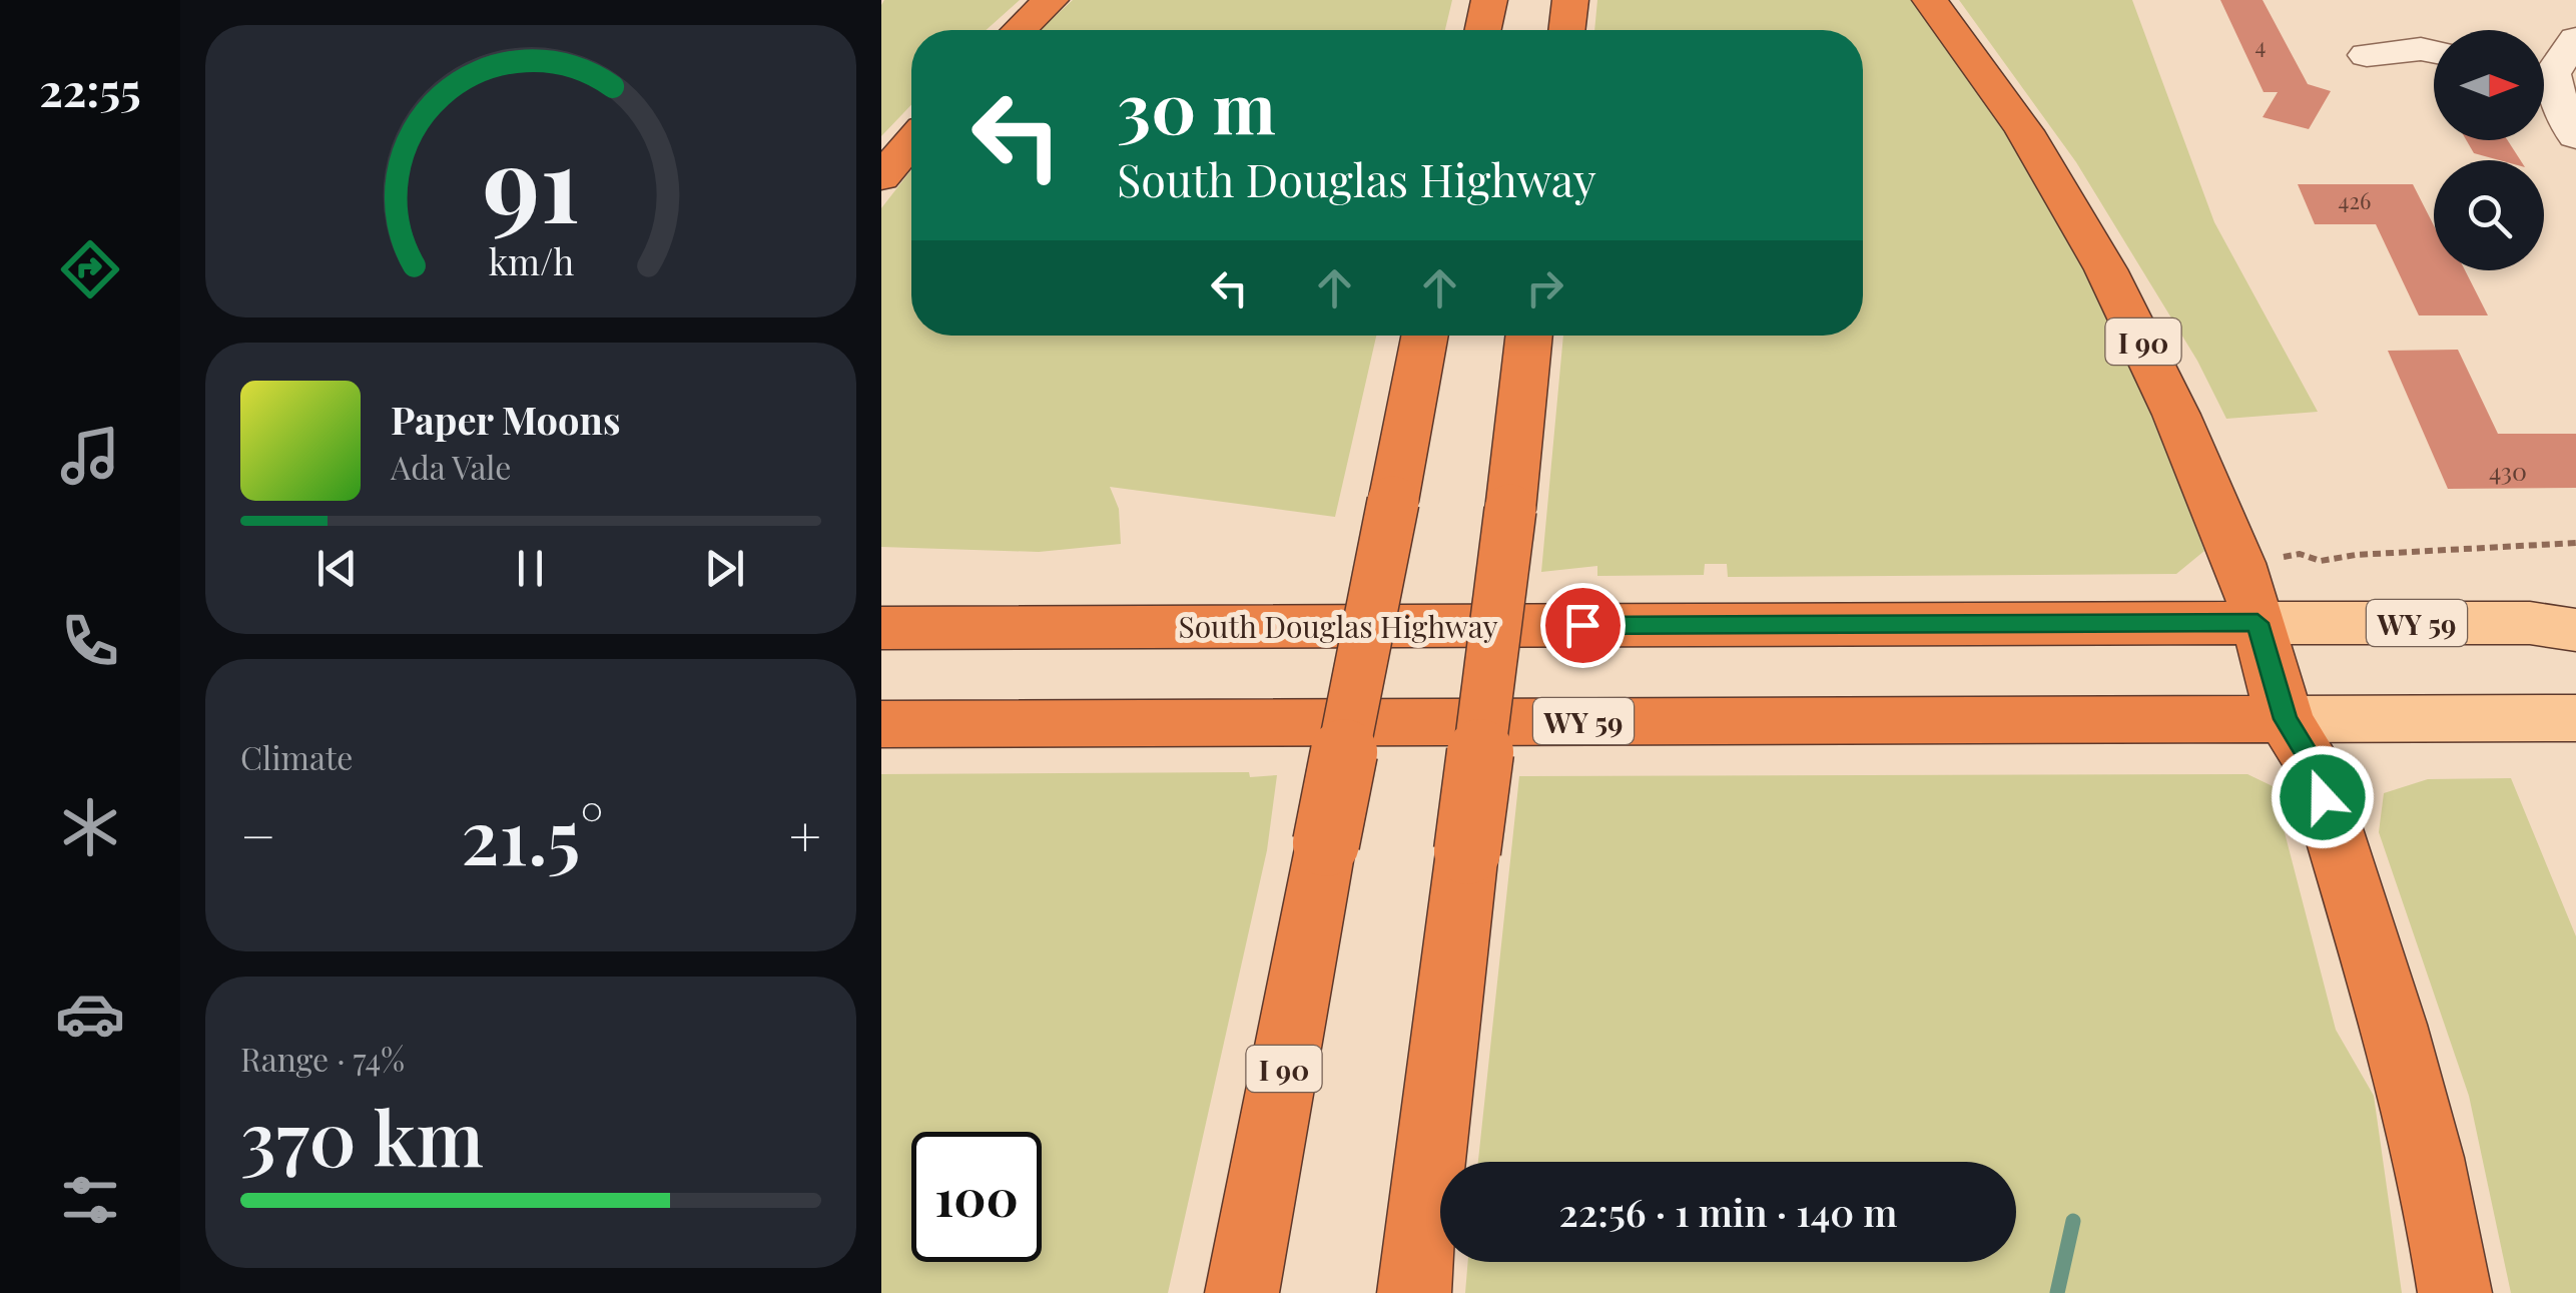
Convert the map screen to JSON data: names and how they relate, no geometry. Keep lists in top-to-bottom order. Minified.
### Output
{"streets":{"highway":["I 90","WY 59","South Douglas Highway"]},"crossings":[["I 90","WY 59"],["I 90","South Douglas Highway"]],"house_numbers":["4","426","430"],"north":"right","page":{"tabs":"22:55","turn":["30 m","South Douglas Highway"],"song":["Paper Moons","Ada Vale"],"tile":["Climate",["Range · 74%","370 km"]],"heat":["−","21.5°","+"],"limit":"100","trip":"22:56 · 1 min · 140 m","gauge":["91","km/h"]}}
